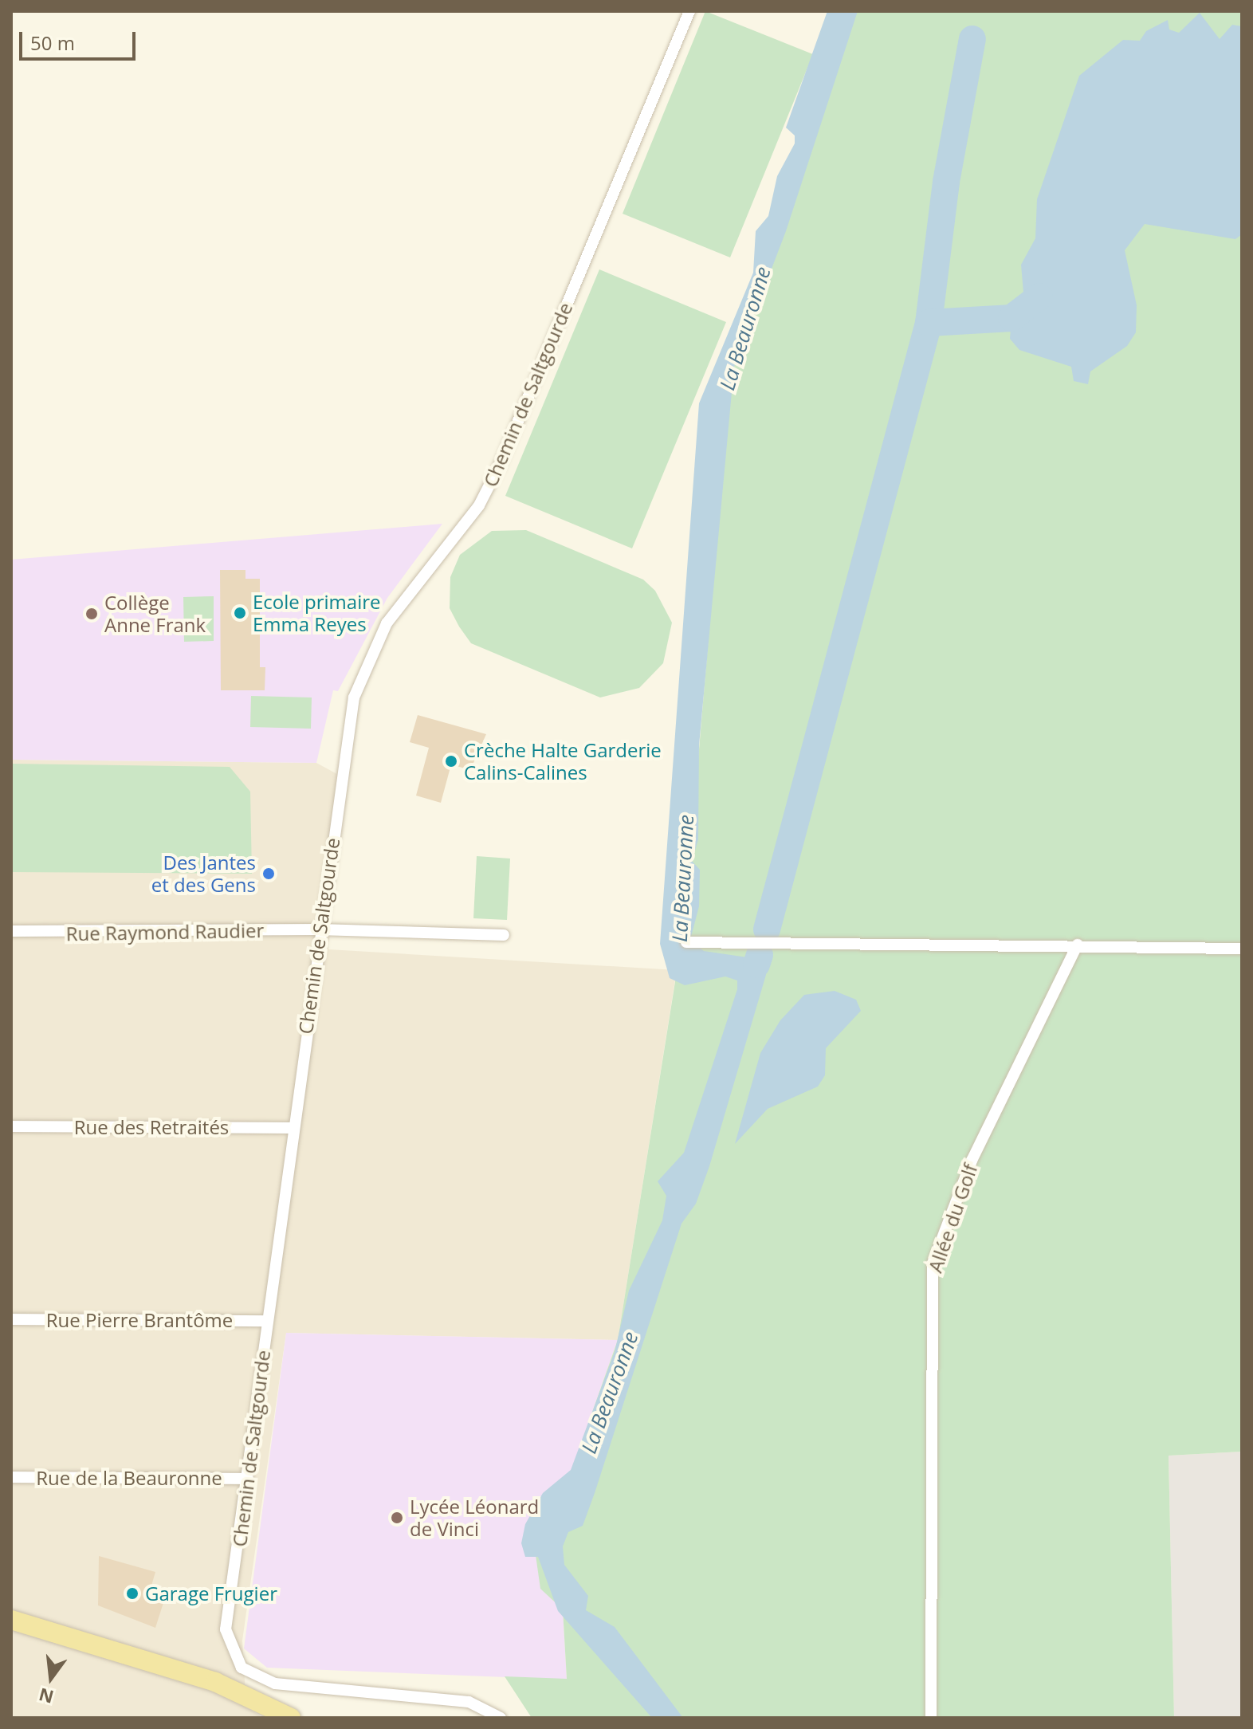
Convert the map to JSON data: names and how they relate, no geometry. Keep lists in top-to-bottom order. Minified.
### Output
{"streets":{"street":["Chemin de Saltgourde","Rue Raymond Raudier","Rue des Retraités","Allée du Golf","Rue Pierre Brantôme","Rue de la Beauronne"]},"crossings":[["Chemin de Saltgourde","Rue Raymond Raudier"],["Chemin de Saltgourde","Rue des Retraités"],["Chemin de Saltgourde","Rue Pierre Brantôme"],["Chemin de Saltgourde","Rue de la Beauronne"]],"water":["La Beauronne"],"places":["Ecole primaire Emma Reyes","Collège Anne Frank","Crèche Halte Garderie Calins-Calines","Des Jantes et des Gens","Lycée Léonard de Vinci","Garage Frugier"],"scale_bar":"50 m","north":"bottom"}
